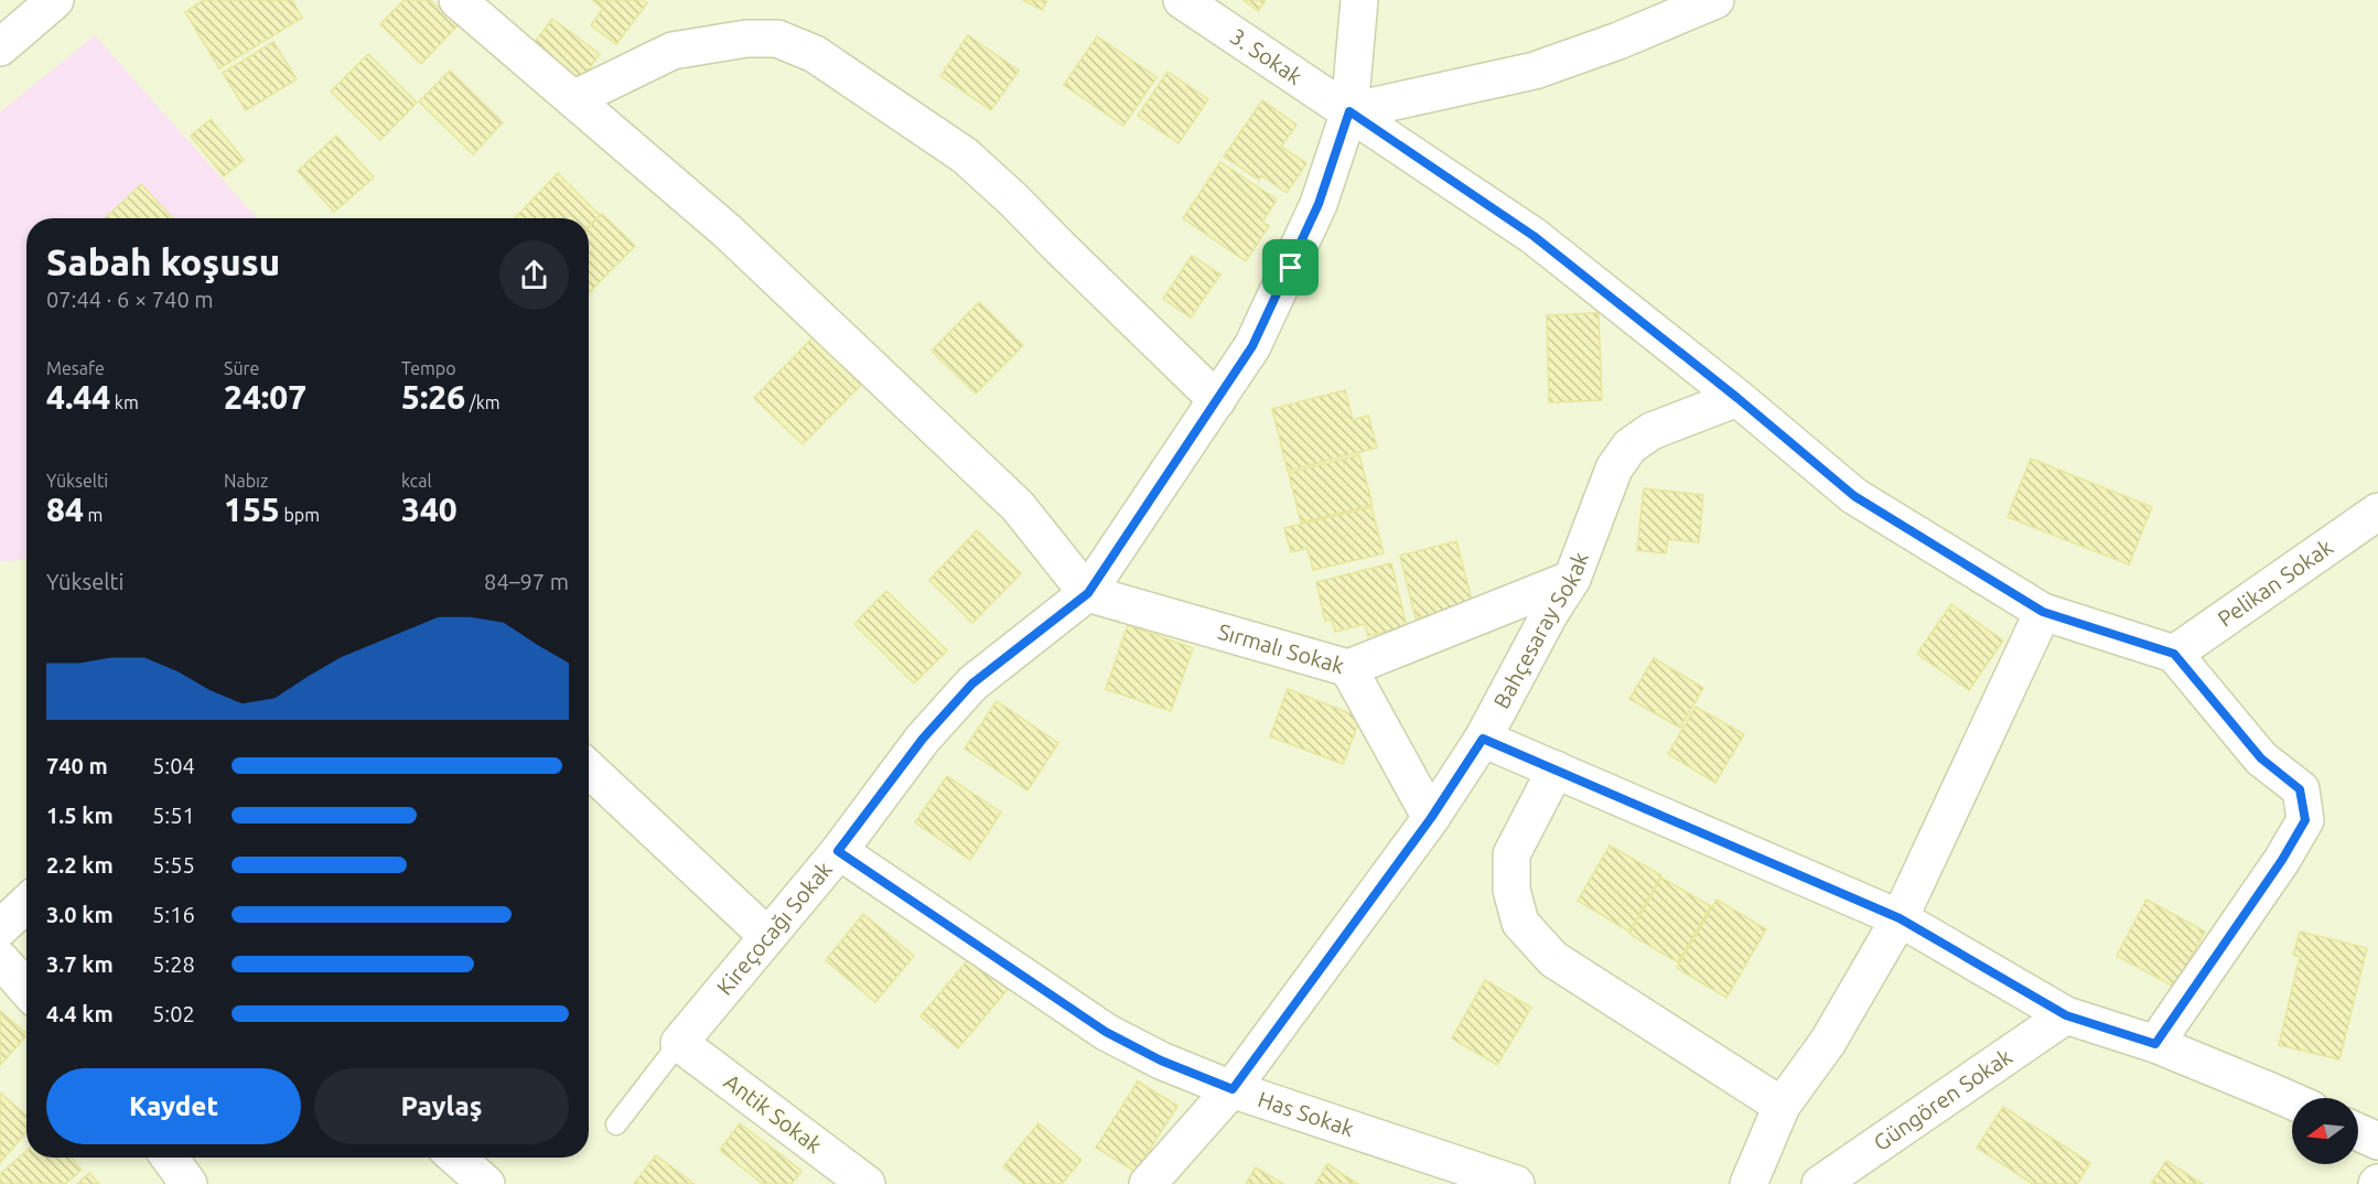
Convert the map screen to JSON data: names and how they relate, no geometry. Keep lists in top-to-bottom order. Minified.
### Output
{"streets":{"street":["3. Sokak","Pelikan Sokak","Bahçesaray Sokak","Sırmalı Sokak","Kireçocağı Sokak","Güngören Sokak","Antik Sokak","Has Sokak"]},"crossings":[["3. Sokak","Pelikan Sokak"],["3. Sokak","Bahçesaray Sokak"],["3. Sokak","Kireçocağı Sokak"],["Bahçesaray Sokak","Sırmalı Sokak"],["Bahçesaray Sokak","Has Sokak"],["Sırmalı Sokak","Kireçocağı Sokak"],["Kireçocağı Sokak","Antik Sokak"],["Kireçocağı Sokak","Has Sokak"]],"north":"left","page":{"heading":["Sabah koşusu","07:44 · 6 × 740 m"],"stats":[["Mesafe","4.44 km"],["Süre","24:07"],["Tempo","5:26 /km"],["Yükselti","84 m"],["Nabız","155 bpm"],["kcal","340"]],"chart":["Yükselti","84–97 m"],"list":[{"name":"740 m","note":"5:04"},{"name":"1.5 km","note":"5:51"},{"name":"2.2 km","note":"5:55"},{"name":"3.0 km","note":"5:16"},{"name":"3.7 km","note":"5:28"},{"name":"4.4 km","note":"5:02"}],"buttons":["Kaydet","Paylaş"]}}
